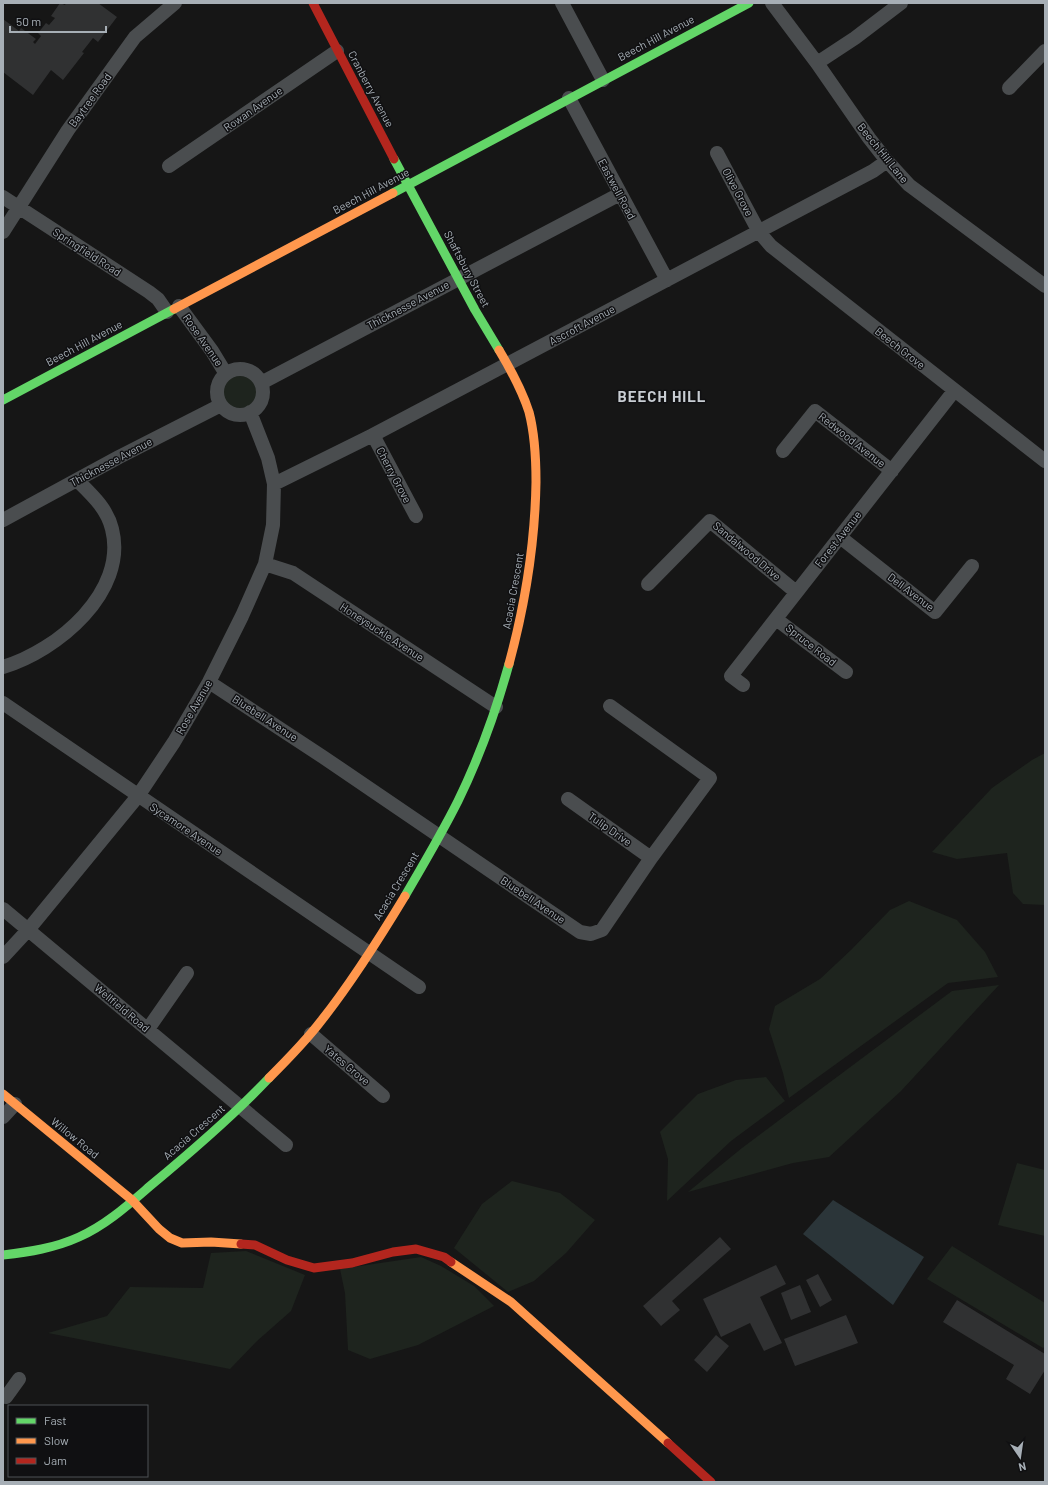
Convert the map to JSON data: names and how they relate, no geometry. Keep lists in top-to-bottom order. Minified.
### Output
{"streets":{"street":["Beech Hill Avenue","Cranberry Avenue","Baytree Road","Rowan Avenue","Beech Hill Lane","Eastwell Road","Olive Grove","Springfield Road","Shaftsbury Street","Thicknesse Avenue","Ascroft Avenue","Rose Avenue","Beech Grove","Redwood Avenue","Cherry Grove","Forest Avenue","Sandalwood Drive","Acacia Crescent","Dell Avenue","Honeysuckle Avenue","Spruce Road","Bluebell Avenue","Sycamore Avenue","Tulip Drive","Wellfield Road","Yates Grove","Willow Road"]},"crossings":[["Beech Hill Avenue","Cranberry Avenue"],["Beech Hill Avenue","Eastwell Road"],["Beech Hill Avenue","Springfield Road"],["Beech Hill Avenue","Shaftsbury Street"],["Beech Hill Avenue","Rose Avenue"],["Cranberry Avenue","Rowan Avenue"],["Cranberry Avenue","Shaftsbury Street"],["Baytree Road","Springfield Road"],["Beech Hill Lane","Ascroft Avenue"],["Eastwell Road","Thicknesse Avenue"],["Eastwell Road","Ascroft Avenue"],["Olive Grove","Ascroft Avenue"],["Olive Grove","Beech Grove"],["Springfield Road","Rose Avenue"],["Shaftsbury Street","Thicknesse Avenue"],["Shaftsbury Street","Ascroft Avenue"],["Shaftsbury Street","Acacia Crescent"],["Thicknesse Avenue","Rose Avenue"],["Ascroft Avenue","Rose Avenue"],["Ascroft Avenue","Beech Grove"],["Ascroft Avenue","Cherry Grove"],["Ascroft Avenue","Acacia Crescent"],["Rose Avenue","Honeysuckle Avenue"],["Rose Avenue","Bluebell Avenue"],["Rose Avenue","Sycamore Avenue"],["Rose Avenue","Wellfield Road"],["Beech Grove","Forest Avenue"],["Redwood Avenue","Forest Avenue"],["Forest Avenue","Sandalwood Drive"],["Forest Avenue","Dell Avenue"],["Forest Avenue","Spruce Road"],["Acacia Crescent","Honeysuckle Avenue"],["Acacia Crescent","Bluebell Avenue"],["Acacia Crescent","Sycamore Avenue"],["Acacia Crescent","Wellfield Road"],["Acacia Crescent","Yates Grove"],["Acacia Crescent","Willow Road"],["Bluebell Avenue","Tulip Drive"]],"districts":["BEECH HILL"],"legend":["Fast","Slow","Jam"],"scale_bar":"50 m","north":"bottom"}
